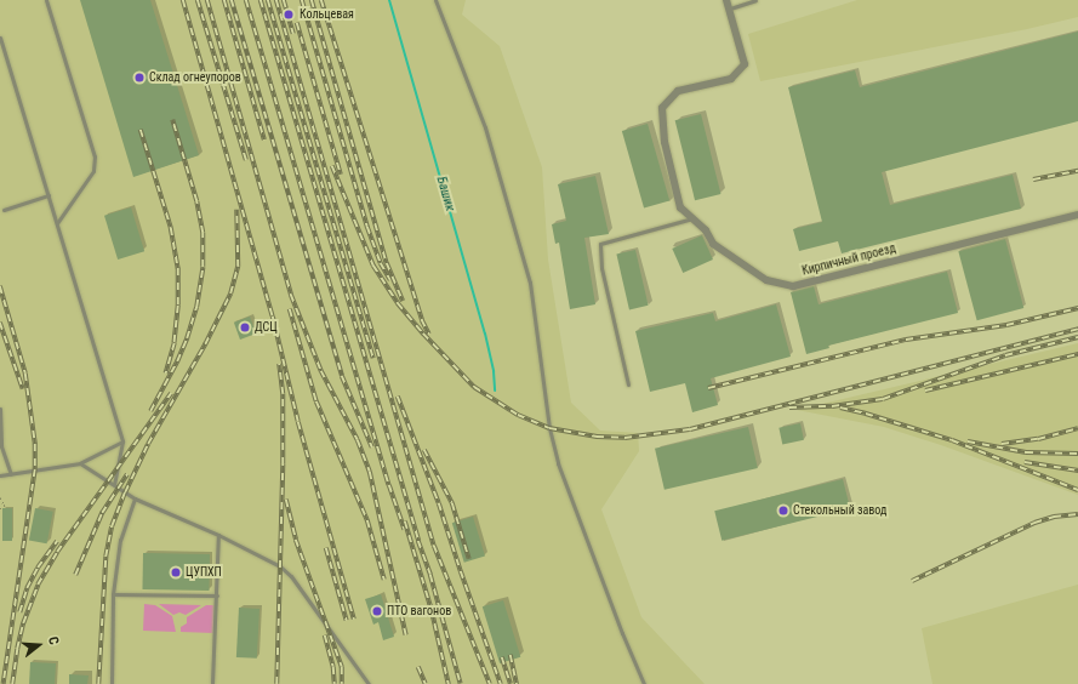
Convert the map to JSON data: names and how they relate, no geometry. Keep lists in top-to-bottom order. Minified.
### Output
{"streets":{"street":["Кирпичный проезд"]},"water":["Башик"],"places":["Кольцевая","Склад огнеупоров","ДСЦ","Стекольный завод","ЦУПХП","ПТО вагонов"],"north":"right"}
